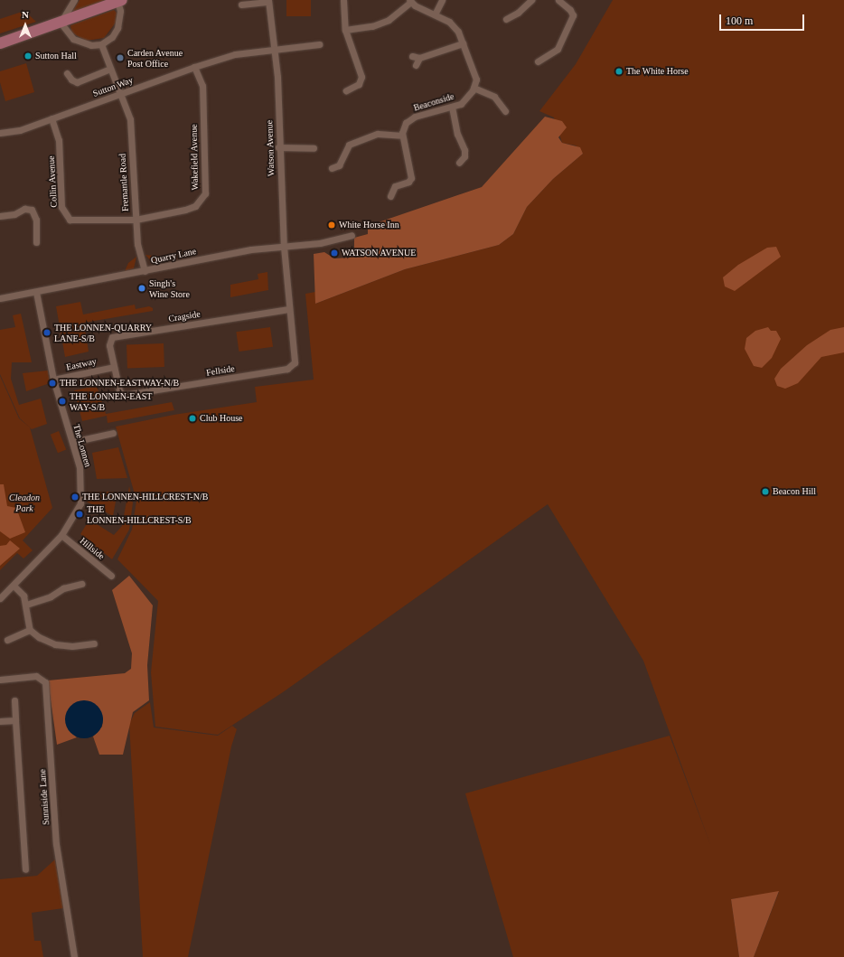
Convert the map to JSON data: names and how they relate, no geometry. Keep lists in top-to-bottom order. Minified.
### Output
{"streets":{"street":["Sutton Way","Beaconside","Watson Avenue","Wakefield Avenue","Collin Avenue","Fremantle Road","Quarry Lane","Cragside","Eastway","Fellside","The Lonnen","Hillside","Sunniside Lane"]},"crossings":[["Sutton Way","Watson Avenue"],["Sutton Way","Wakefield Avenue"],["Sutton Way","Collin Avenue"],["Sutton Way","Fremantle Road"],["Watson Avenue","Quarry Lane"],["Watson Avenue","Cragside"],["Watson Avenue","Fellside"],["Wakefield Avenue","Collin Avenue"],["Wakefield Avenue","Fremantle Road"],["Collin Avenue","Fremantle Road"],["Fremantle Road","Quarry Lane"],["Quarry Lane","The Lonnen"],["Cragside","Eastway"],["Cragside","Fellside"],["Eastway","Fellside"],["Eastway","The Lonnen"],["The Lonnen","Hillside"]],"parks":["Cleadon Park"],"places":["Sutton Hall","Carden Avenue Post Office","The White Horse","White Horse Inn","WATSON AVENUE","Singh's Wine Store","THE LONNEN-QUARRY LANE-S/B","THE LONNEN-EASTWAY-N/B","THE LONNEN-EAST WAY-S/B","Club House","Beacon Hill","THE LONNEN-HILLCREST-N/B","THE LONNEN-HILLCREST-S/B"],"scale_bar":"100 m","north":"top"}
